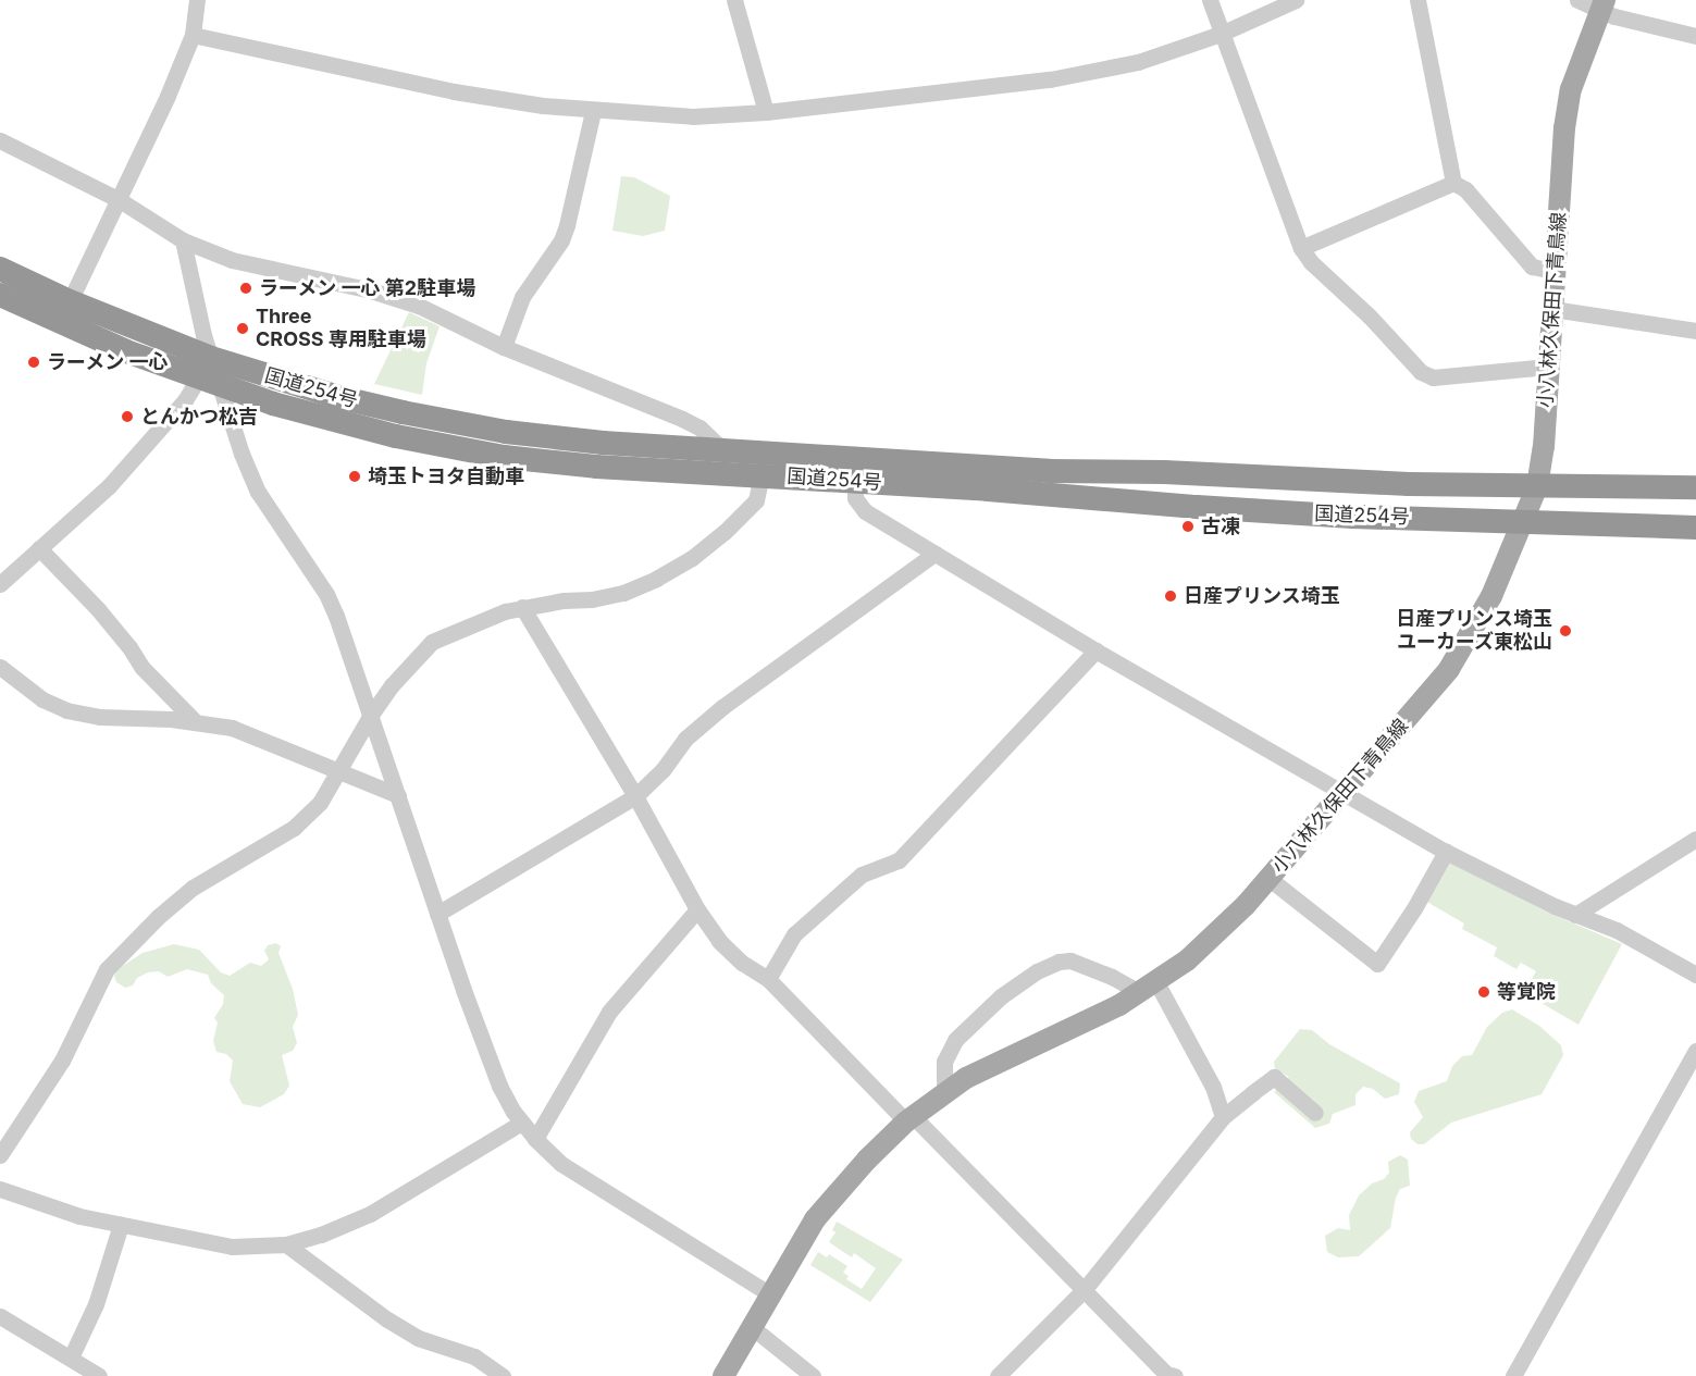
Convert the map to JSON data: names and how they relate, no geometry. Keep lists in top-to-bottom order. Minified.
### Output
{"streets":{"highway":["国道254号"],"main road":["小八林久保田下青鳥線"]},"crossings":[["小八林久保田下青鳥線","国道254号"]],"places":["ラーメン 一心 第2駐車場","Three CROSS 専用駐車場","ラーメン 一心","とんかつ松吉","埼玉トヨタ自動車","古凍","日産プリンス埼玉","日産プリンス埼玉 ユーカーズ東松山","等覚院"]}
